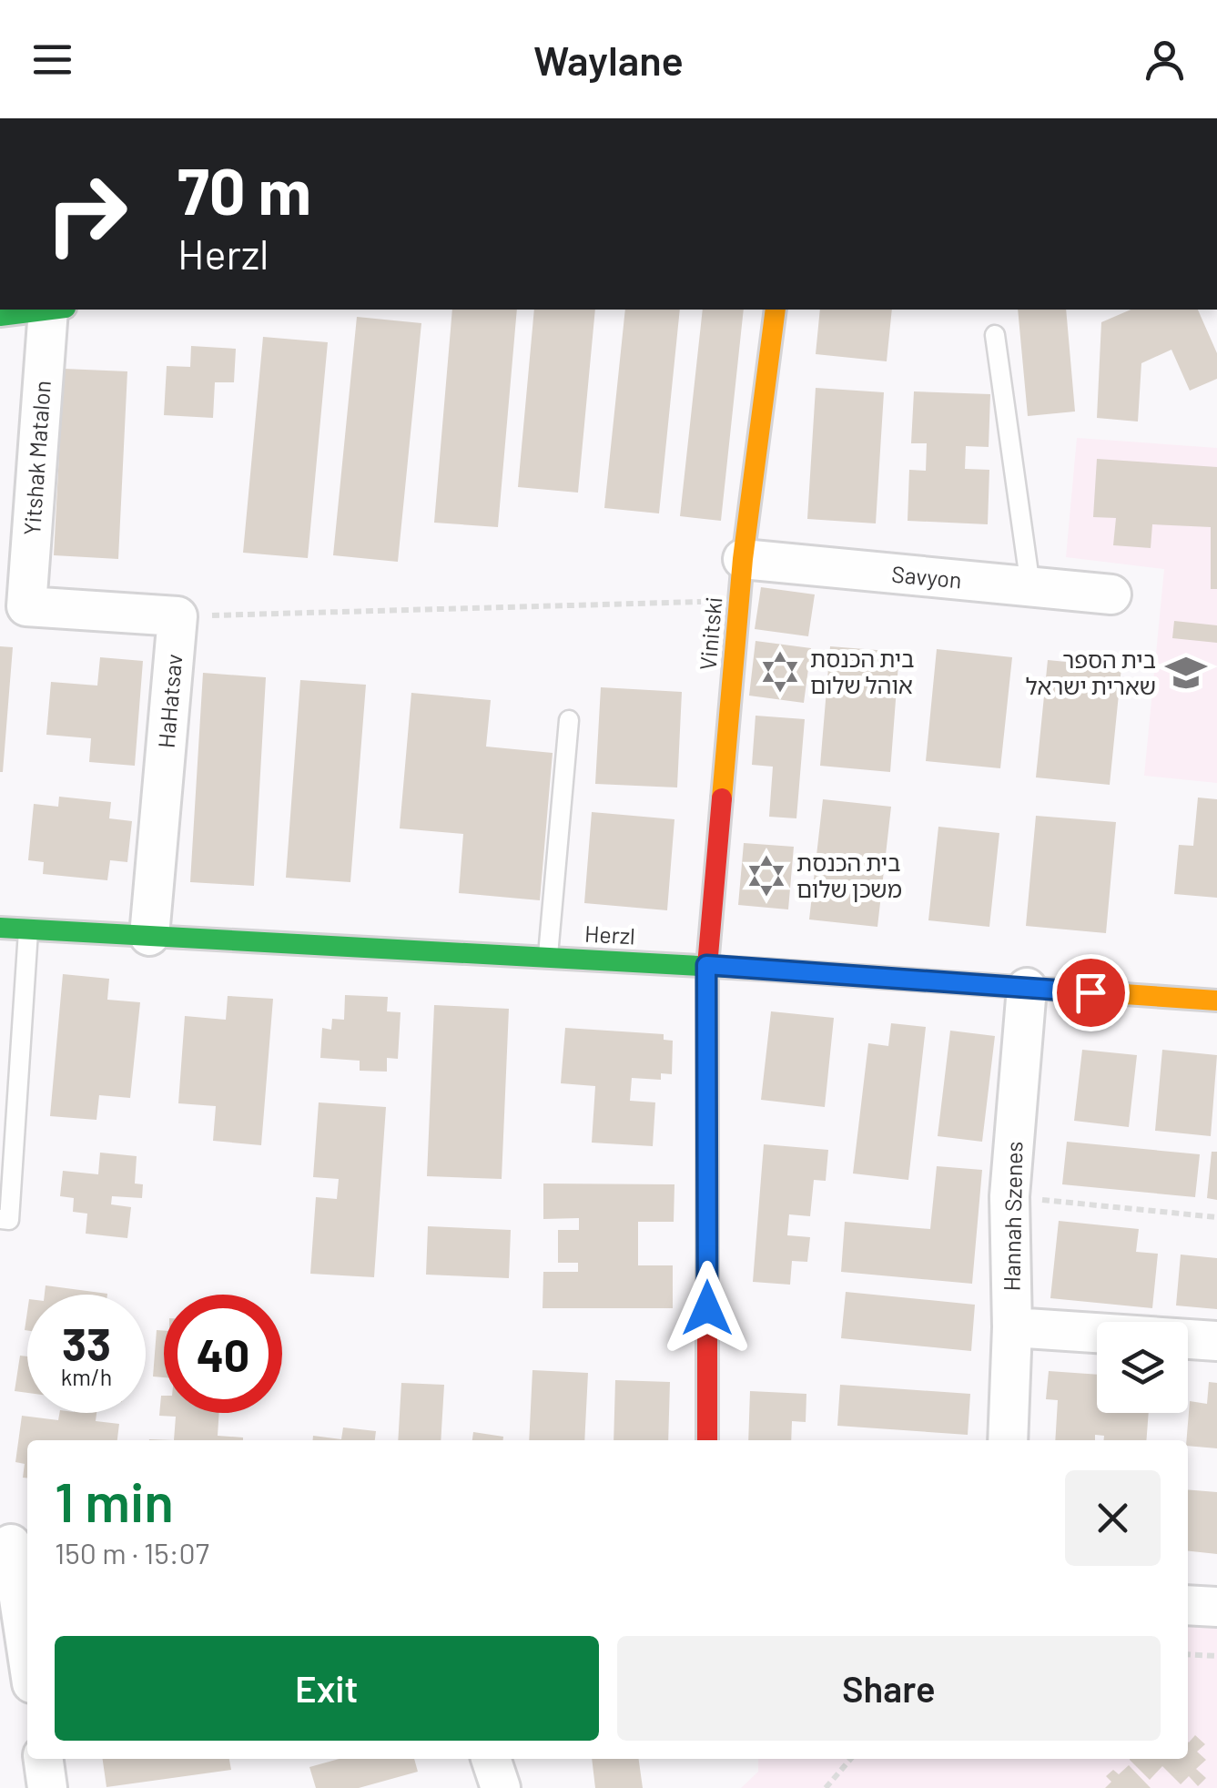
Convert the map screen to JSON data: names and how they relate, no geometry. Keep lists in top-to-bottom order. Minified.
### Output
{"streets":{"street":["Yitshak Matalon","Savyon","Vinitski","HaHatsav","Herzl","Hannah Szenes"]},"crossings":[["Yitshak Matalon","HaHatsav"],["Savyon","Vinitski"],["Vinitski","Herzl"],["HaHatsav","Herzl"],["Herzl","Hannah Szenes"]],"places":{"synagogue":["בית הכנסת אוהל שלום","בית הכנסת משכן שלום"],"school or university":["בית הספר שארית ישראל"]},"page":{"header":"Waylane","turn":["70 m","Herzl"],"speed":"33 km/h","limit":"40","heading":["1 min","150 m · 15:07"],"buttons":["Exit","Share"]}}
